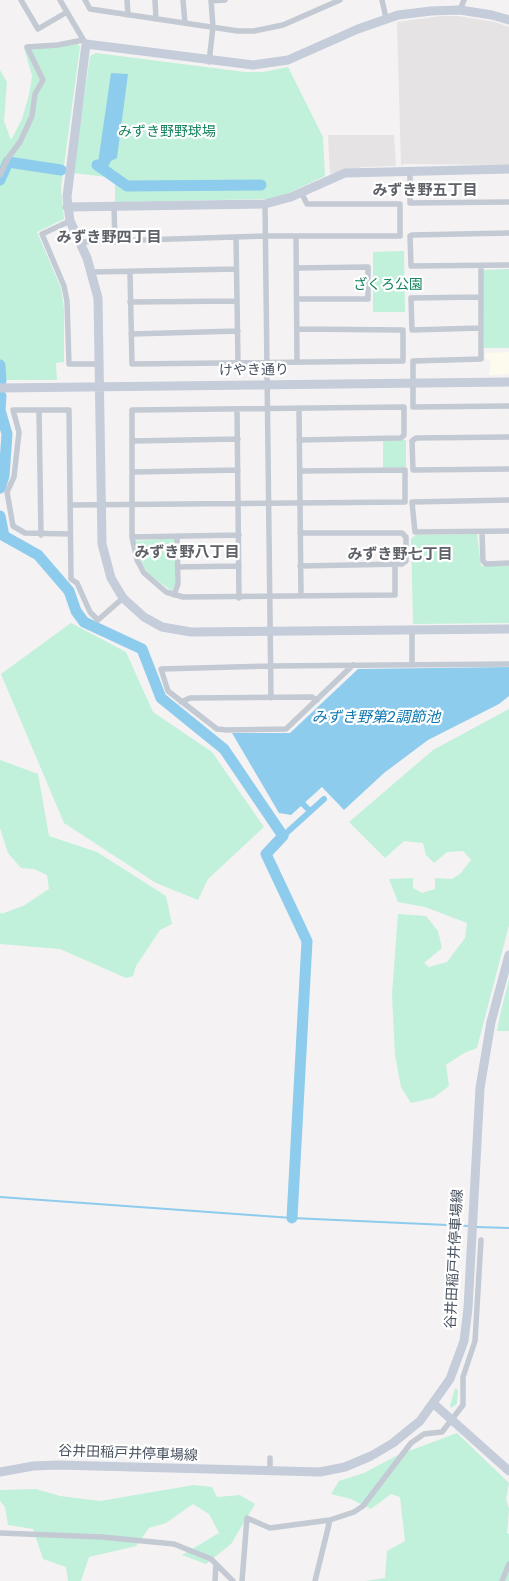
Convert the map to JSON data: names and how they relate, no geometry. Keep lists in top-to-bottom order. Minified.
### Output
{"streets":{"street":["けやき通り","谷井田稲戸井停車場線"]},"districts":["みずき野五丁目","みずき野四丁目","みずき野八丁目","みずき野七丁目"],"water":["みずき野第2調節池"],"parks":["みずき野野球場","ざくろ公園"]}
